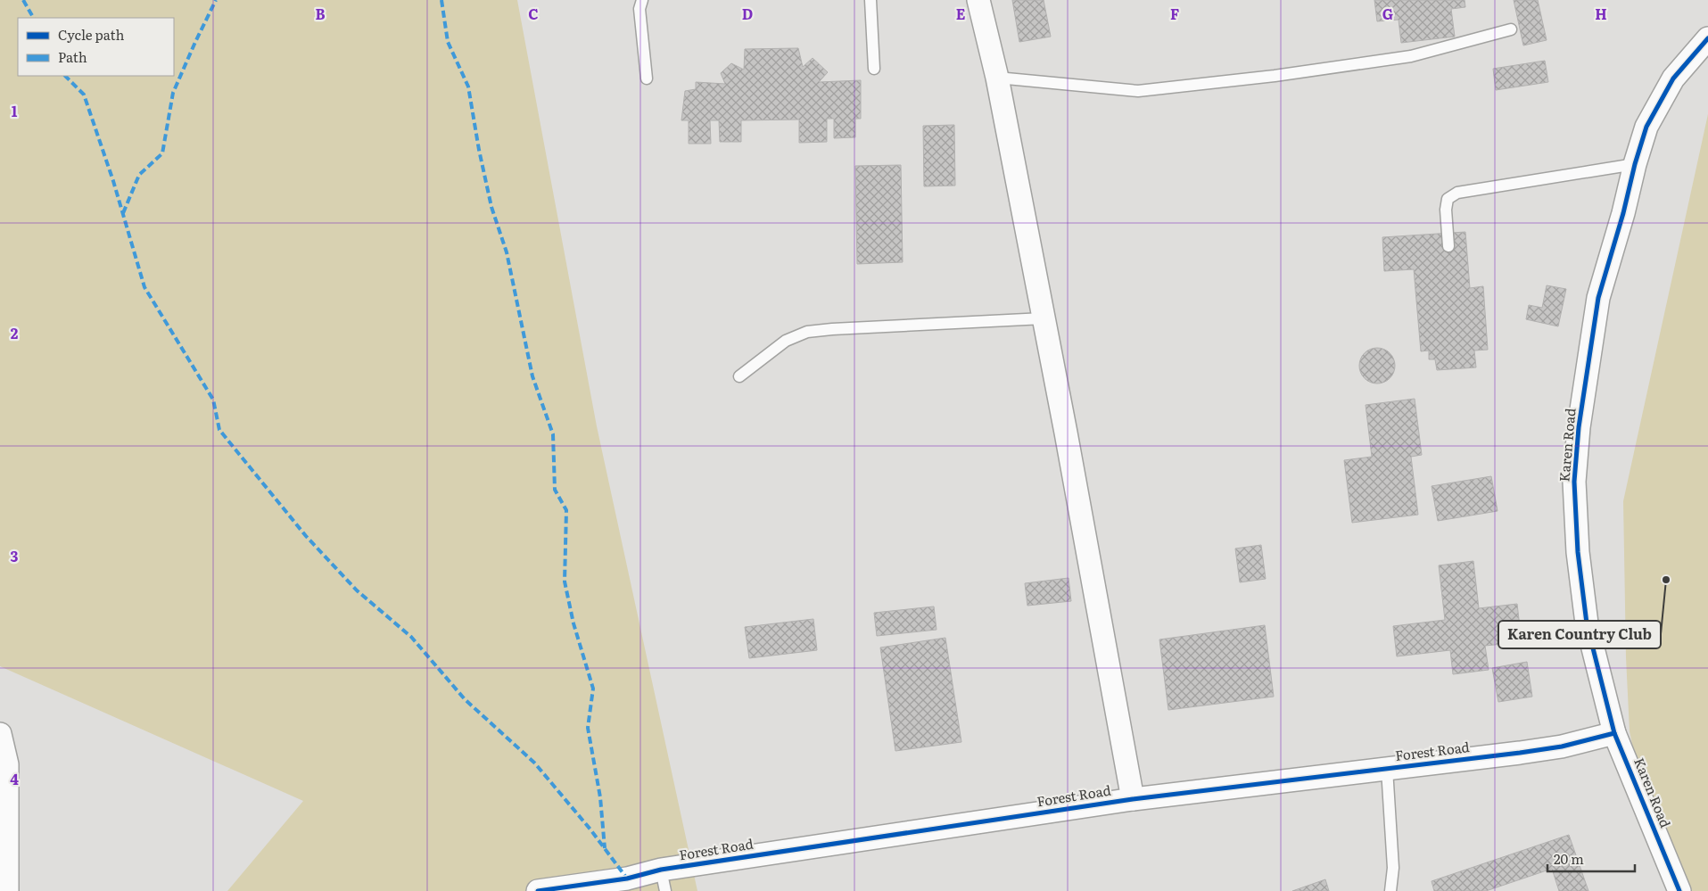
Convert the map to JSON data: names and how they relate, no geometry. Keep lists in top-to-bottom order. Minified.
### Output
{"streets":{"street":["Karen Road","Forest Road"]},"crossings":[["Karen Road","Forest Road"]],"places":["Karen Country Club"],"legend":["Cycle path","Path"],"scale_bar":"20 m","grid":{"columns":["B","C","D","E","F","G","H"],"rows":["1","2","3","4"]}}
